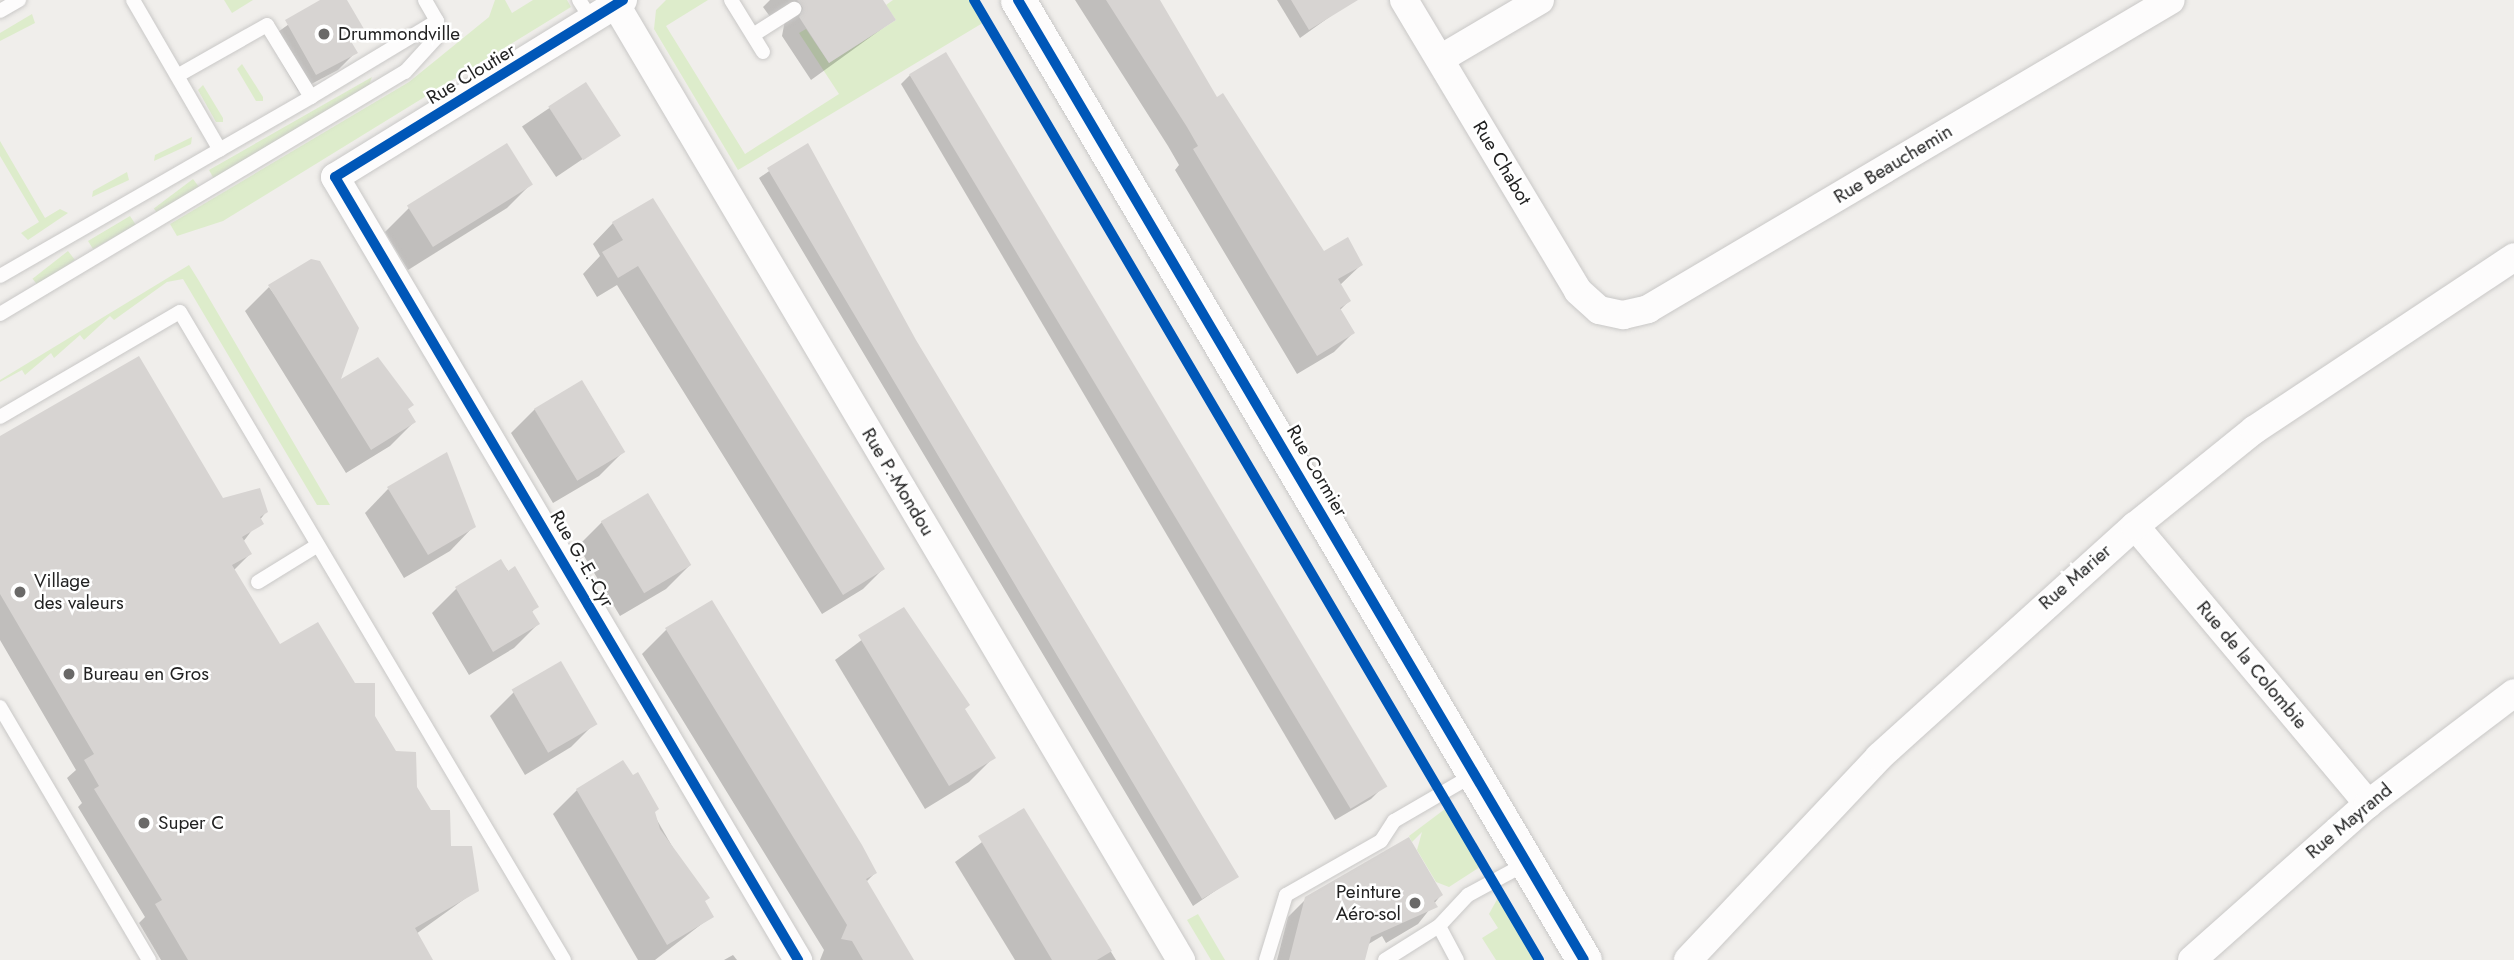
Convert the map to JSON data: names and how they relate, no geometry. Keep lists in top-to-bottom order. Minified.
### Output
{"streets":{"street":["Rue Cloutier","Rue Chabot","Rue Beauchemin","Rue Cormier","Rue P.-Mondou","Rue G.-E.-Cyr","Rue Marier","Rue de la Colombie","Rue Mayrand"]},"crossings":[["Rue Cloutier","Rue P.-Mondou"],["Rue Cloutier","Rue G.-E.-Cyr"],["Rue Chabot","Rue Beauchemin"],["Rue Marier","Rue de la Colombie"],["Rue de la Colombie","Rue Mayrand"]],"places":["Drummondville","Village des valeurs","Bureau en Gros","Super C","Peinture Aéro-sol"]}
